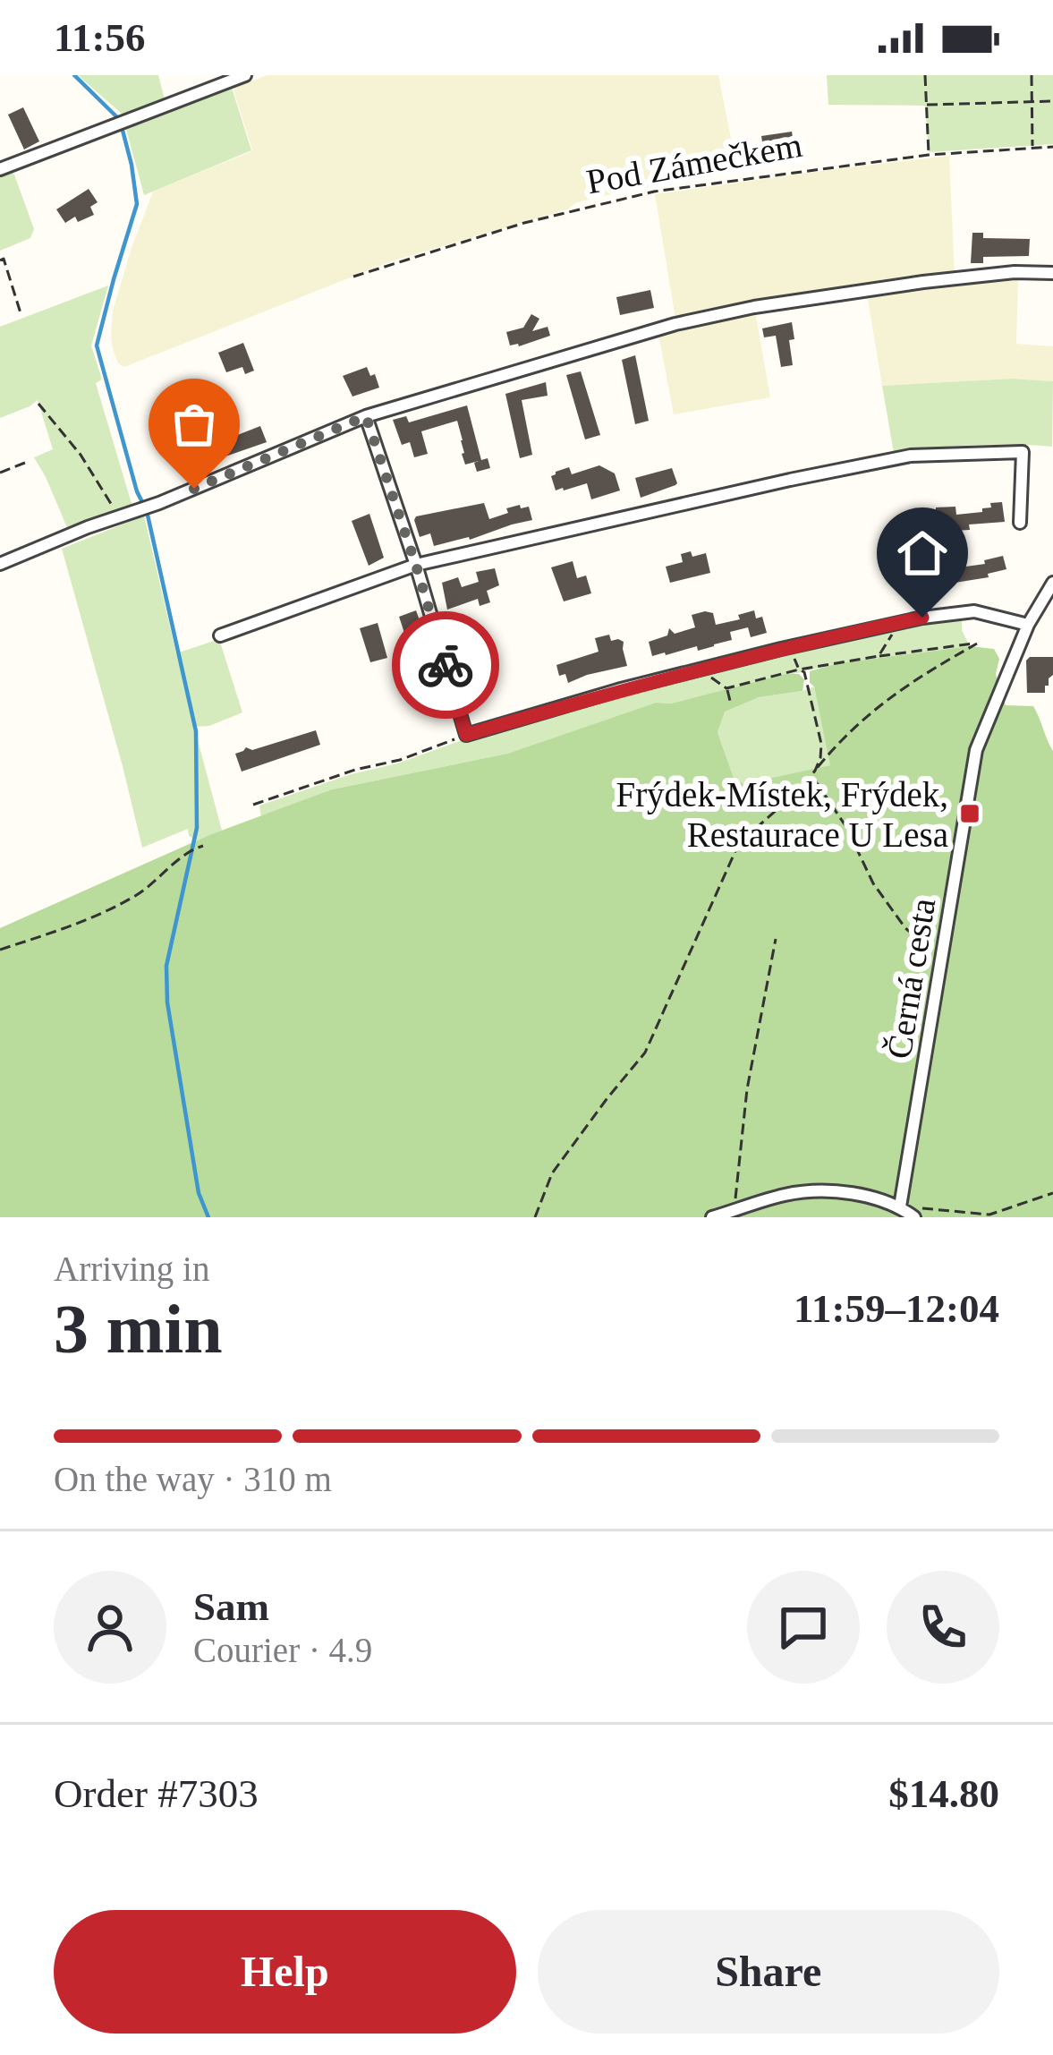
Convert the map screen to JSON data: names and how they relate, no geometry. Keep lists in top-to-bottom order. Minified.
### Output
{"streets":{"street":["Černá cesta"],"path":["Pod Zámečkem"]},"places":{"transit":["Frýdek-Místek, Frýdek, Restaurace U Lesa"]},"page":{"status":"11:56","heading":["3 min","Arriving in","11:59–12:04"],"panel":["Sam","Courier · 4.9","Order #7303","$14.80"],"bar":"On the way · 310 m","buttons":["Help","Share"]}}
